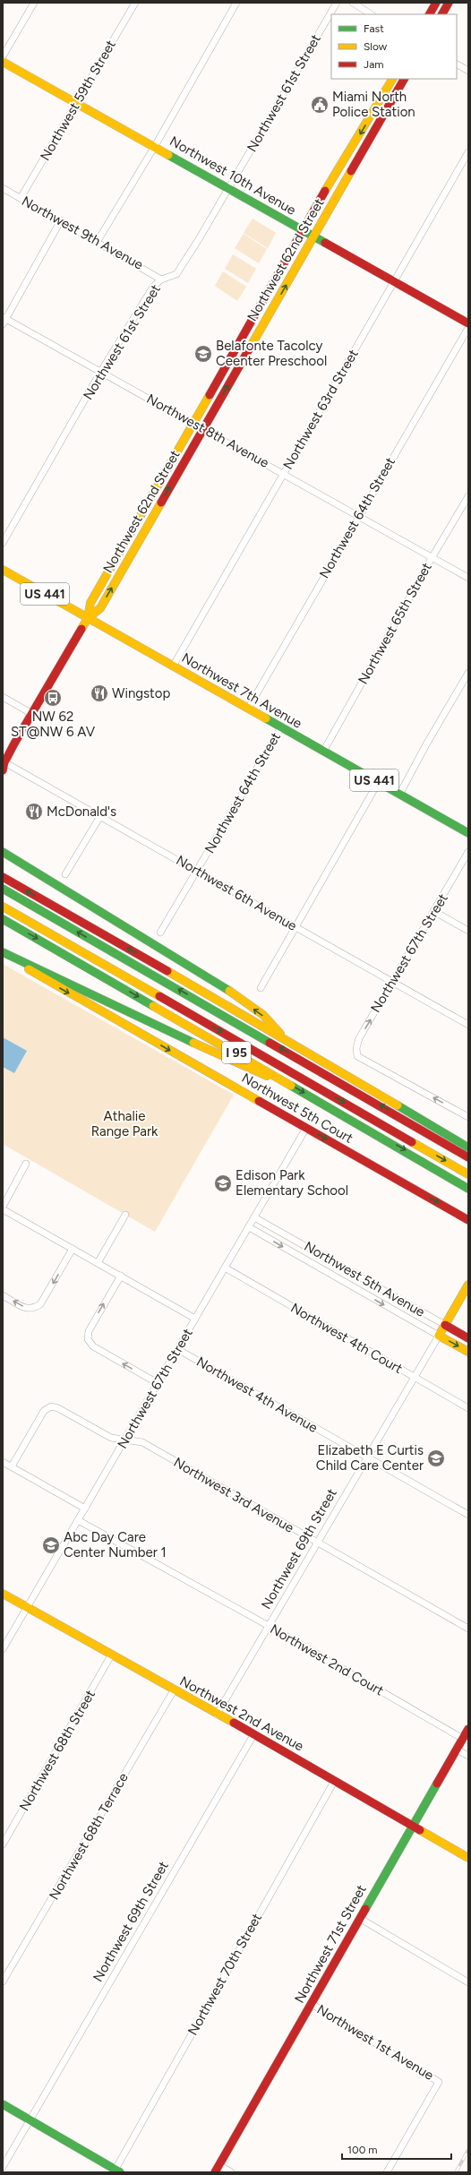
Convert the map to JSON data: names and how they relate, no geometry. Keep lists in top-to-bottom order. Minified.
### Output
{"streets":{"main road":["Northwest 10th Avenue","Northwest 62nd Street","US 441","Northwest 7th Avenue","I 95","Northwest 5th Court","Northwest 5th Avenue","Northwest 69th Street","Northwest 2nd Avenue","Northwest 71st Street"],"street":["Northwest 61st Street","Northwest 59th Street","Northwest 9th Avenue","Northwest 63rd Street","Northwest 8th Avenue","Northwest 64th Street","Northwest 65th Street","Northwest 6th Avenue","Northwest 67th Street","Northwest 4th Court","Northwest 4th Avenue","Northwest 3rd Avenue","Northwest 2nd Court","Northwest 68th Street","Northwest 68th Terrace","Northwest 70th Street","Northwest 1st Avenue"]},"crossings":[["Northwest 61st Street","Northwest 10th Avenue"],["Northwest 61st Street","Northwest 9th Avenue"],["Northwest 61st Street","Northwest 8th Avenue"],["Northwest 59th Street","Northwest 10th Avenue"],["Northwest 59th Street","Northwest 9th Avenue"],["Northwest 10th Avenue","Northwest 62nd Street"],["Northwest 10th Avenue","Northwest 63rd Street"],["Northwest 62nd Street","Northwest 8th Avenue"],["Northwest 62nd Street","Northwest 7th Avenue"],["Northwest 62nd Street","Northwest 6th Avenue"],["Northwest 63rd Street","Northwest 8th Avenue"],["Northwest 63rd Street","Northwest 7th Avenue"],["Northwest 8th Avenue","Northwest 64th Street"],["Northwest 8th Avenue","Northwest 65th Street"],["Northwest 64th Street","Northwest 7th Avenue"],["Northwest 64th Street","Northwest 6th Avenue"],["Northwest 65th Street","Northwest 7th Avenue"],["Northwest 6th Avenue","Northwest 67th Street"],["Northwest 67th Street","Northwest 5th Court"],["Northwest 67th Street","Northwest 5th Avenue"],["Northwest 67th Street","Northwest 4th Court"],["Northwest 67th Street","Northwest 4th Avenue"],["Northwest 67th Street","Northwest 3rd Avenue"],["Northwest 67th Street","Northwest 2nd Court"],["Northwest 67th Street","Northwest 2nd Avenue"],["Northwest 5th Avenue","Northwest 69th Street"],["Northwest 4th Court","Northwest 69th Street"],["Northwest 4th Avenue","Northwest 69th Street"],["Northwest 3rd Avenue","Northwest 69th Street"],["Northwest 69th Street","Northwest 2nd Court"],["Northwest 69th Street","Northwest 2nd Avenue"],["Northwest 2nd Court","Northwest 71st Street"],["Northwest 2nd Avenue","Northwest 68th Street"],["Northwest 2nd Avenue","Northwest 68th Terrace"],["Northwest 2nd Avenue","Northwest 71st Street"],["Northwest 2nd Avenue","Northwest 70th Street"],["Northwest 71st Street","Northwest 1st Avenue"]],"parks":["Athalie Range Park"],"places":{"public building":["Miami North Police Station"],"school or university":["Belafonte Tacolcy Ceenter Preschool","Edison Park Elementary School","Elizabeth E Curtis Child Care Center","Abc Day Care Center Number 1"],"restaurant":["Wingstop","McDonald's"],"bus stop":["NW 62 ST@NW 6 AV"]},"legend":["Fast","Slow","Jam"],"scale_bar":"100 m"}
